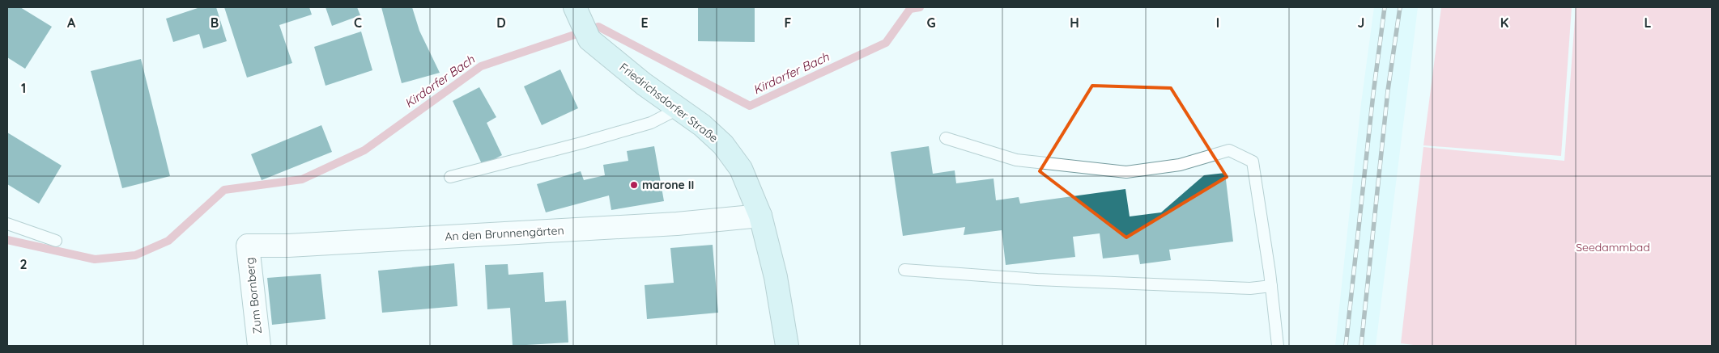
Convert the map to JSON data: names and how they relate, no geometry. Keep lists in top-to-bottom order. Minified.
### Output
{"streets":{"street":["Friedrichsdorfer Straße","An den Brunnengärten","Zum Bornberg"]},"crossings":[["Friedrichsdorfer Straße","An den Brunnengärten"],["An den Brunnengärten","Zum Bornberg"]],"water":["Kirdorfer Bach"],"parks":["Seedammbad"],"places":["marone II"],"grid":{"columns":["A","B","C","D","E","F","G","H","I","J","K","L"],"rows":["1","2"]}}
